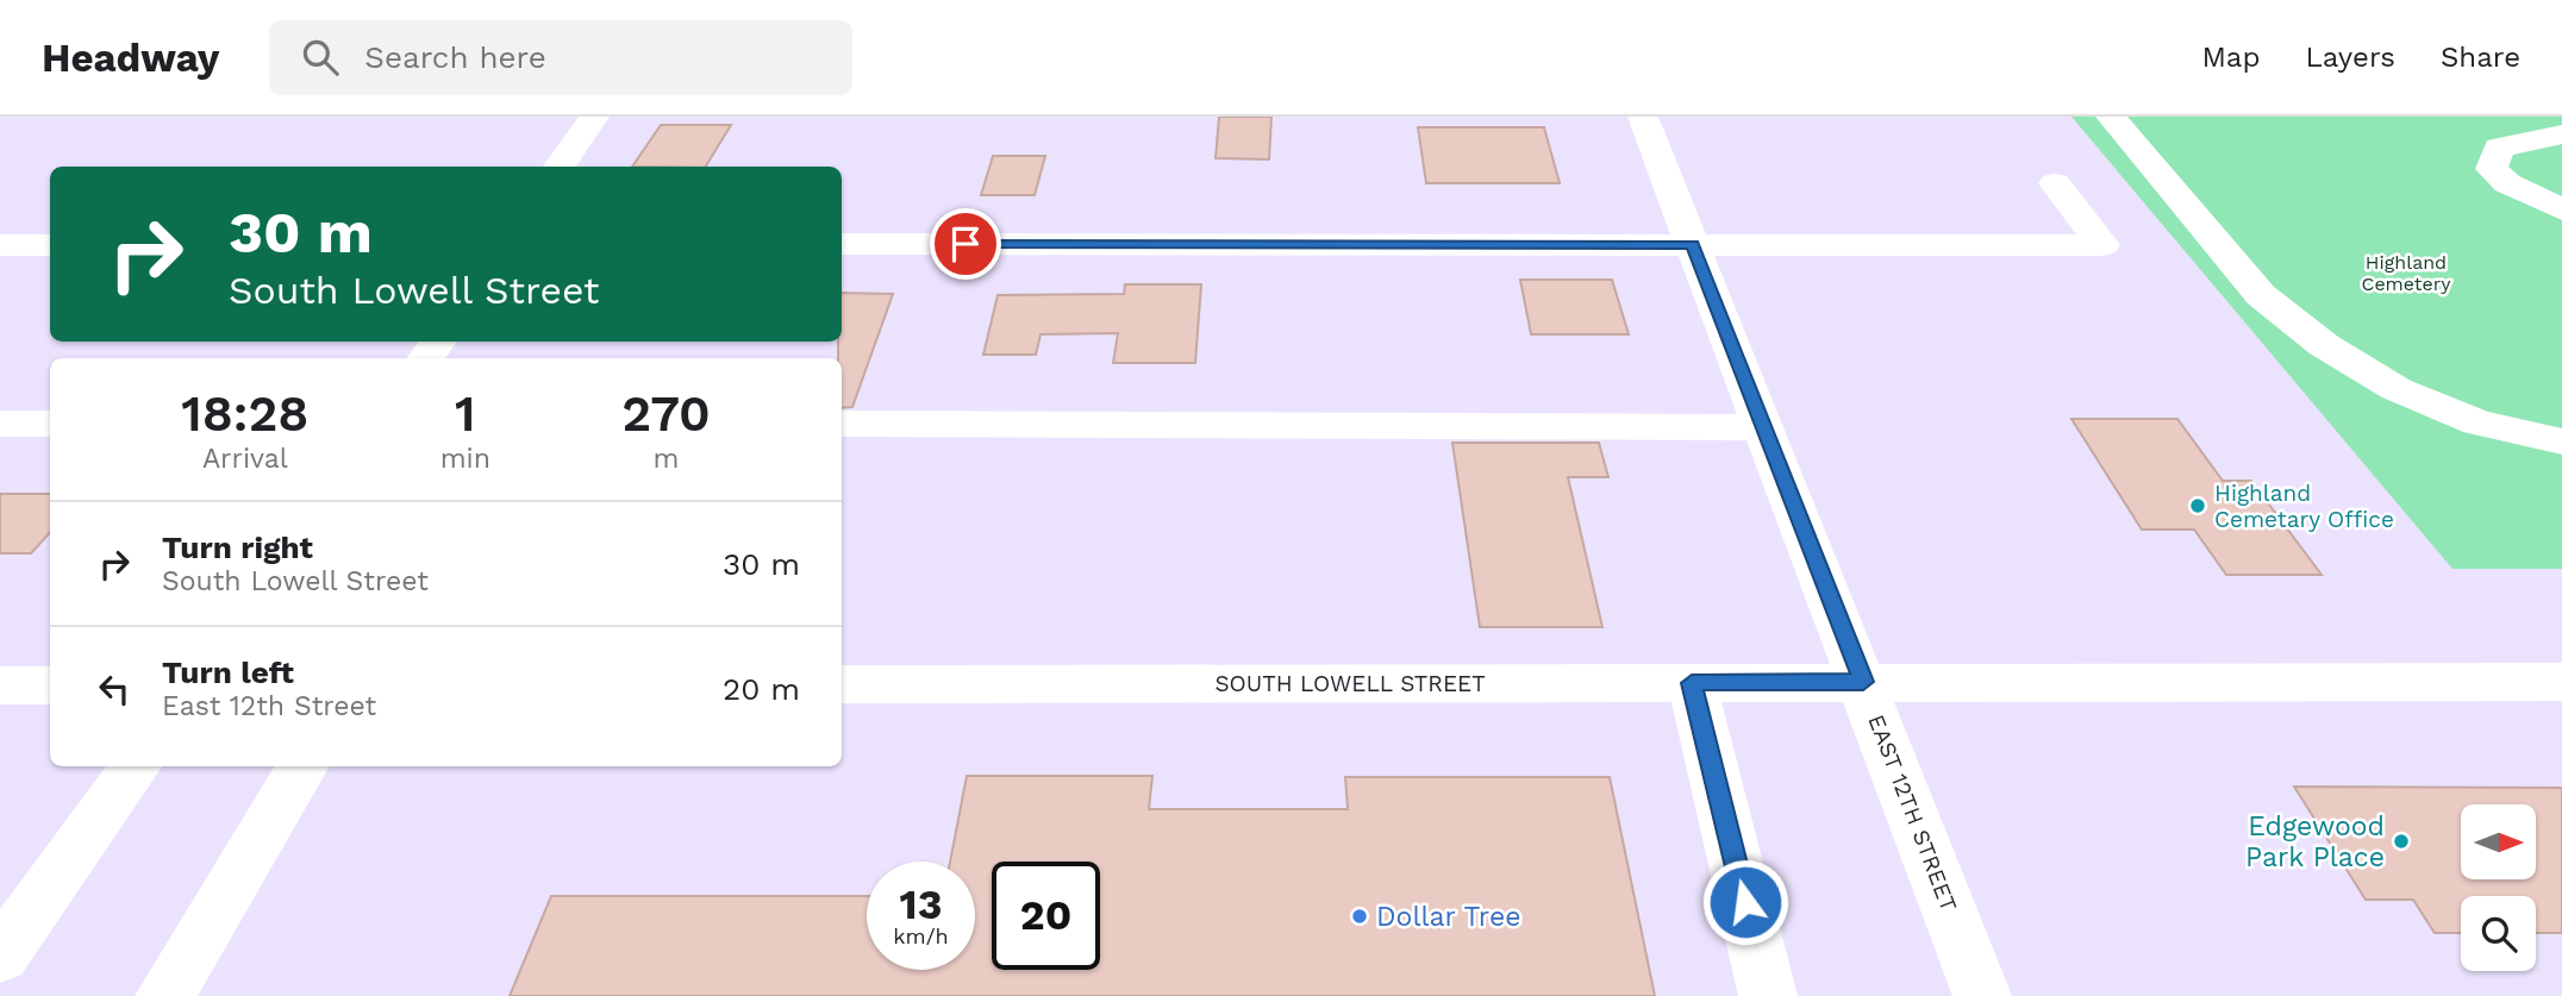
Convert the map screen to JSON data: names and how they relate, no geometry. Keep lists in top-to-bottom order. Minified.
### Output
{"streets":{"street":["SOUTH LOWELL STREET","EAST 12TH STREET"]},"crossings":[["SOUTH LOWELL STREET","EAST 12TH STREET"]],"parks":["Highland Cemetery"],"places":["Highland Cemetary Office","Edgewood Park Place","Dollar Tree"],"north":"right","page":{"header":"Headway","search":"Search here","nav":["Map","Layers","Share"],"turn":["30 m","South Lowell Street"],"eta":["18:28","Arrival","1","min","270","m"],"list":[{"name":"Turn right","note":"South Lowell Street","value":"30 m"},{"name":"Turn left","note":"East 12th Street","value":"20 m"}],"speed":"13 km/h","limit":"20"}}
